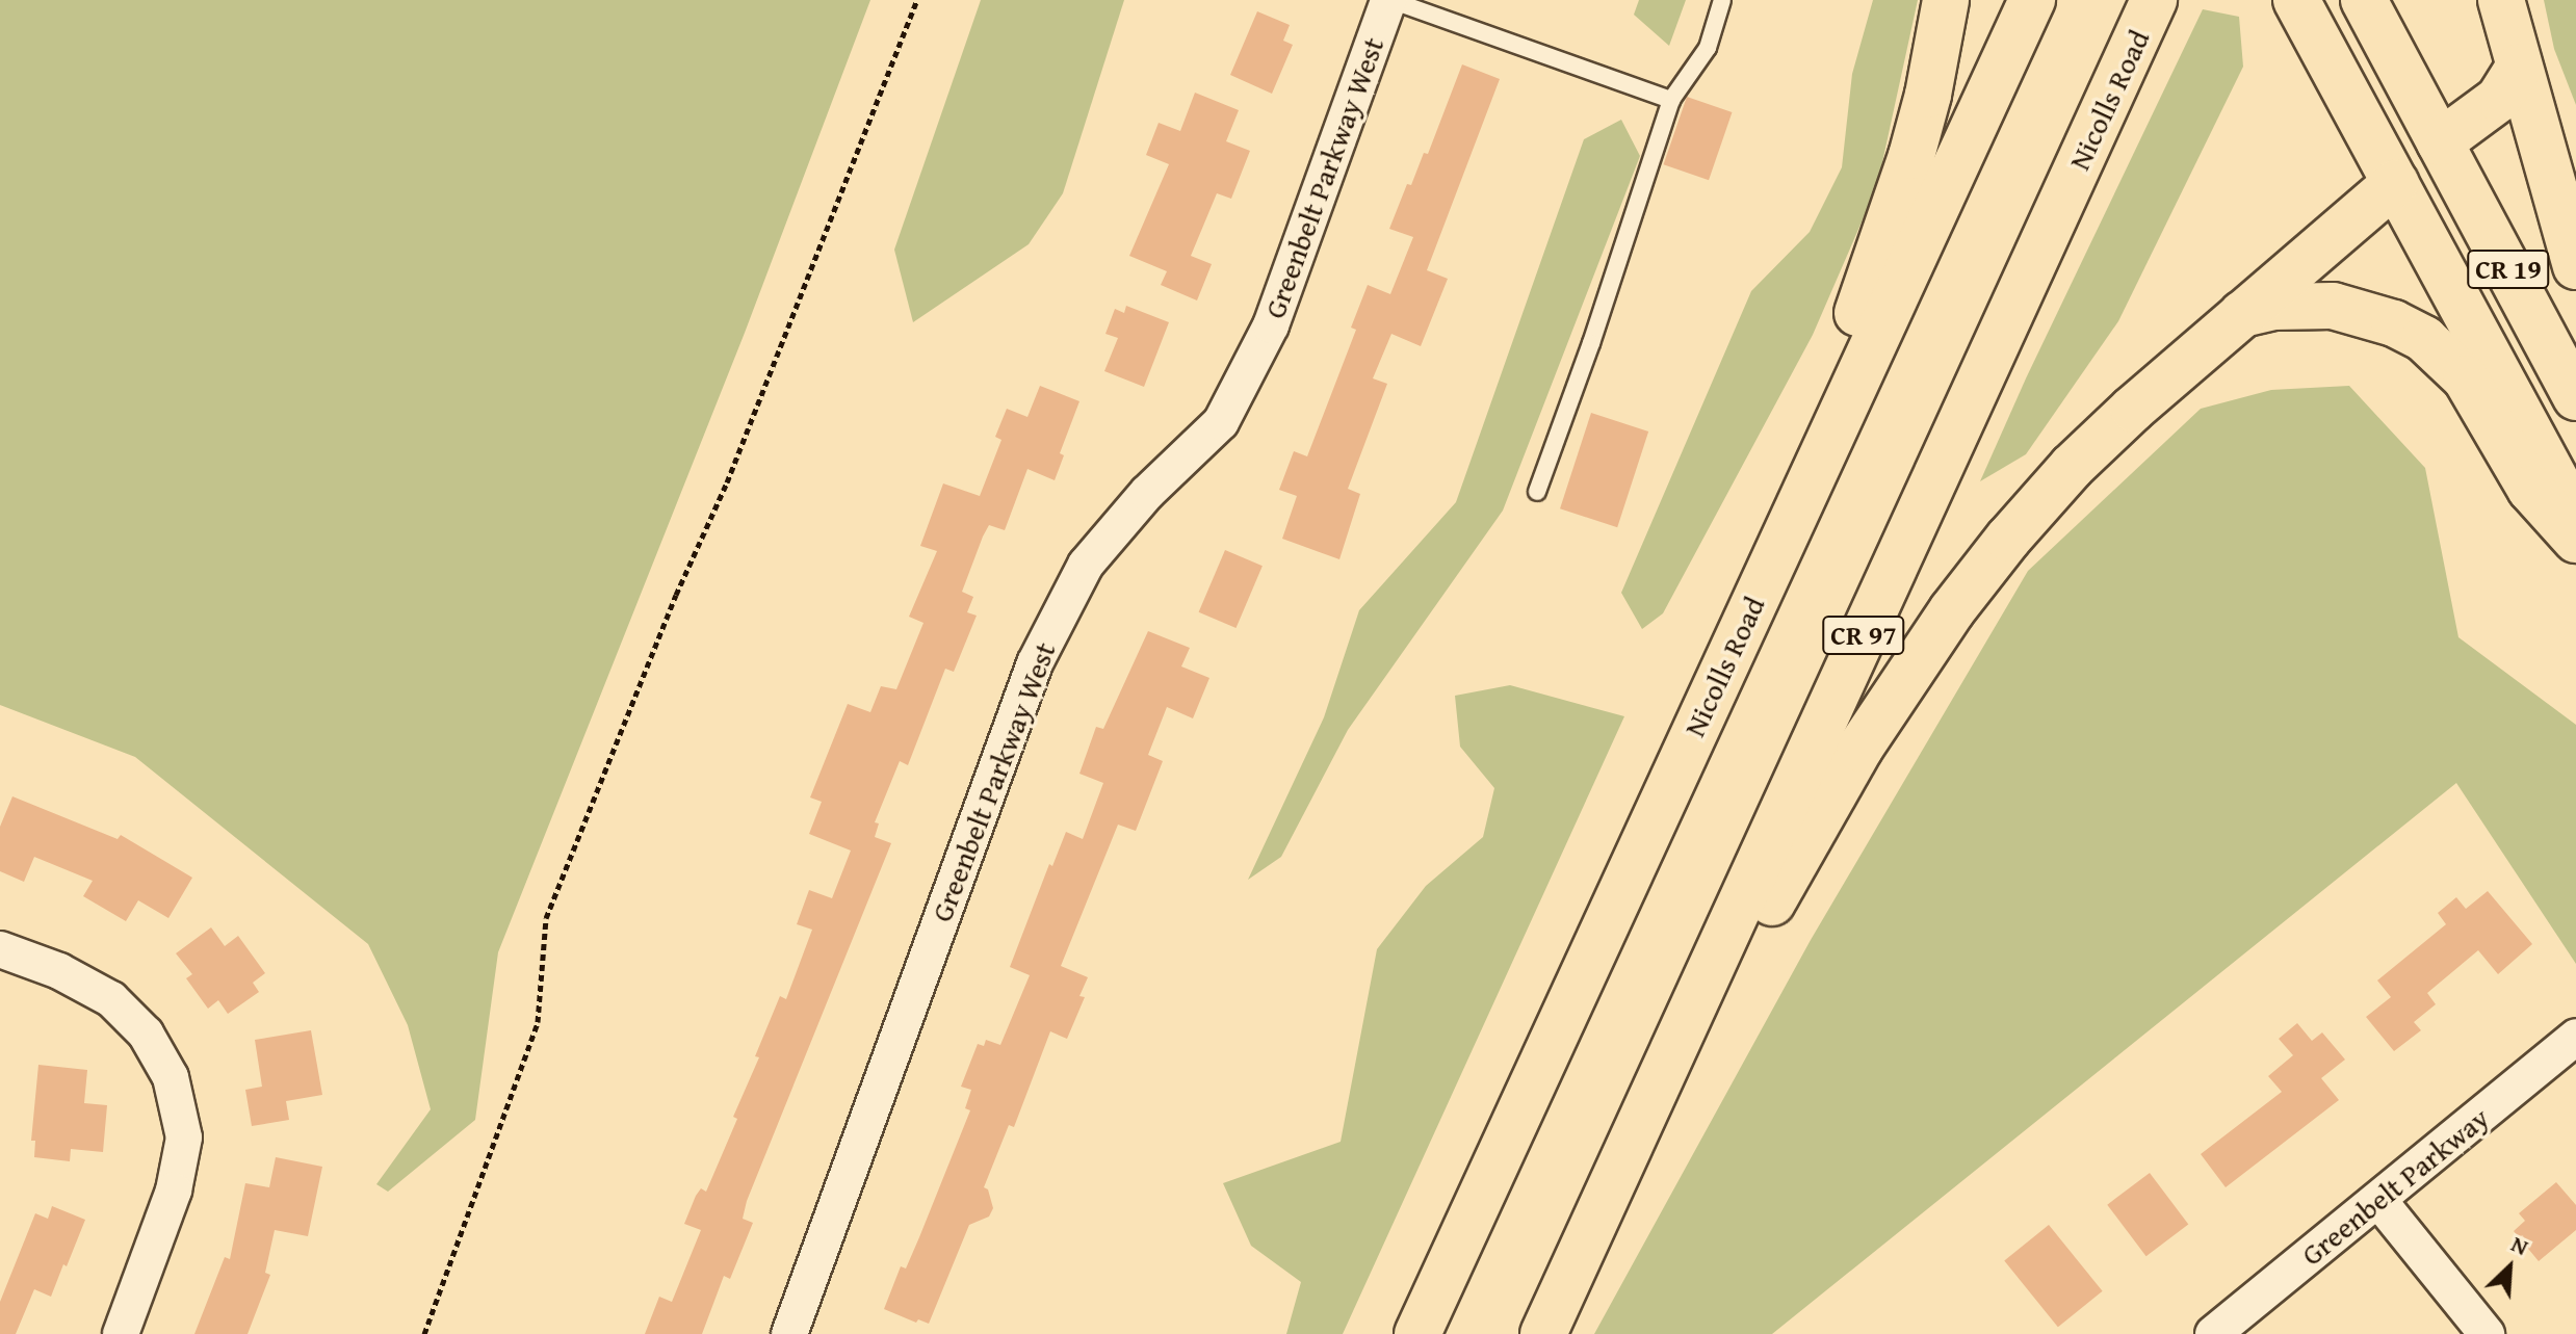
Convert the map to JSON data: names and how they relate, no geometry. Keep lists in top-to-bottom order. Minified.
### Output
{"streets":{"main road":["Nicolls Road","CR 19","CR 97"],"street":["Greenbelt Parkway West","Greenbelt Parkway"]},"north":"top right"}
